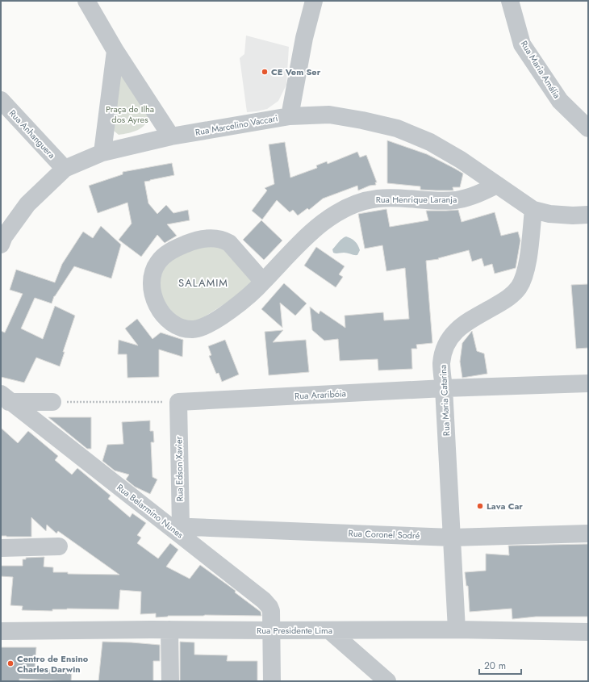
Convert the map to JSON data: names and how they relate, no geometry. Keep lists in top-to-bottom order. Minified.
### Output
{"streets":{"street":["Rua Maria Amália","Rua Marcelino Vaccari","Rua Anhanguera","Rua Henrique Laranja","Rua Araribóia","Rua Maria Catarina","Rua Edson Xavier","Rua Belarmino Nunes","Rua Coronel Sodré","Rua Presidente Lima"]},"crossings":[["Rua Marcelino Vaccari","Rua Anhanguera"],["Rua Marcelino Vaccari","Rua Henrique Laranja"],["Rua Araribóia","Rua Maria Catarina"],["Rua Araribóia","Rua Edson Xavier"],["Rua Maria Catarina","Rua Coronel Sodré"],["Rua Maria Catarina","Rua Presidente Lima"],["Rua Edson Xavier","Rua Belarmino Nunes"],["Rua Edson Xavier","Rua Coronel Sodré"],["Rua Belarmino Nunes","Rua Coronel Sodré"],["Rua Belarmino Nunes","Rua Presidente Lima"]],"districts":["SALAMIM"],"parks":["Praça de Ilha dos Ayres"],"places":["CE Vem Ser","Lava Car","Centro de Ensino Charles Darwin"],"scale_bar":"20 m"}
